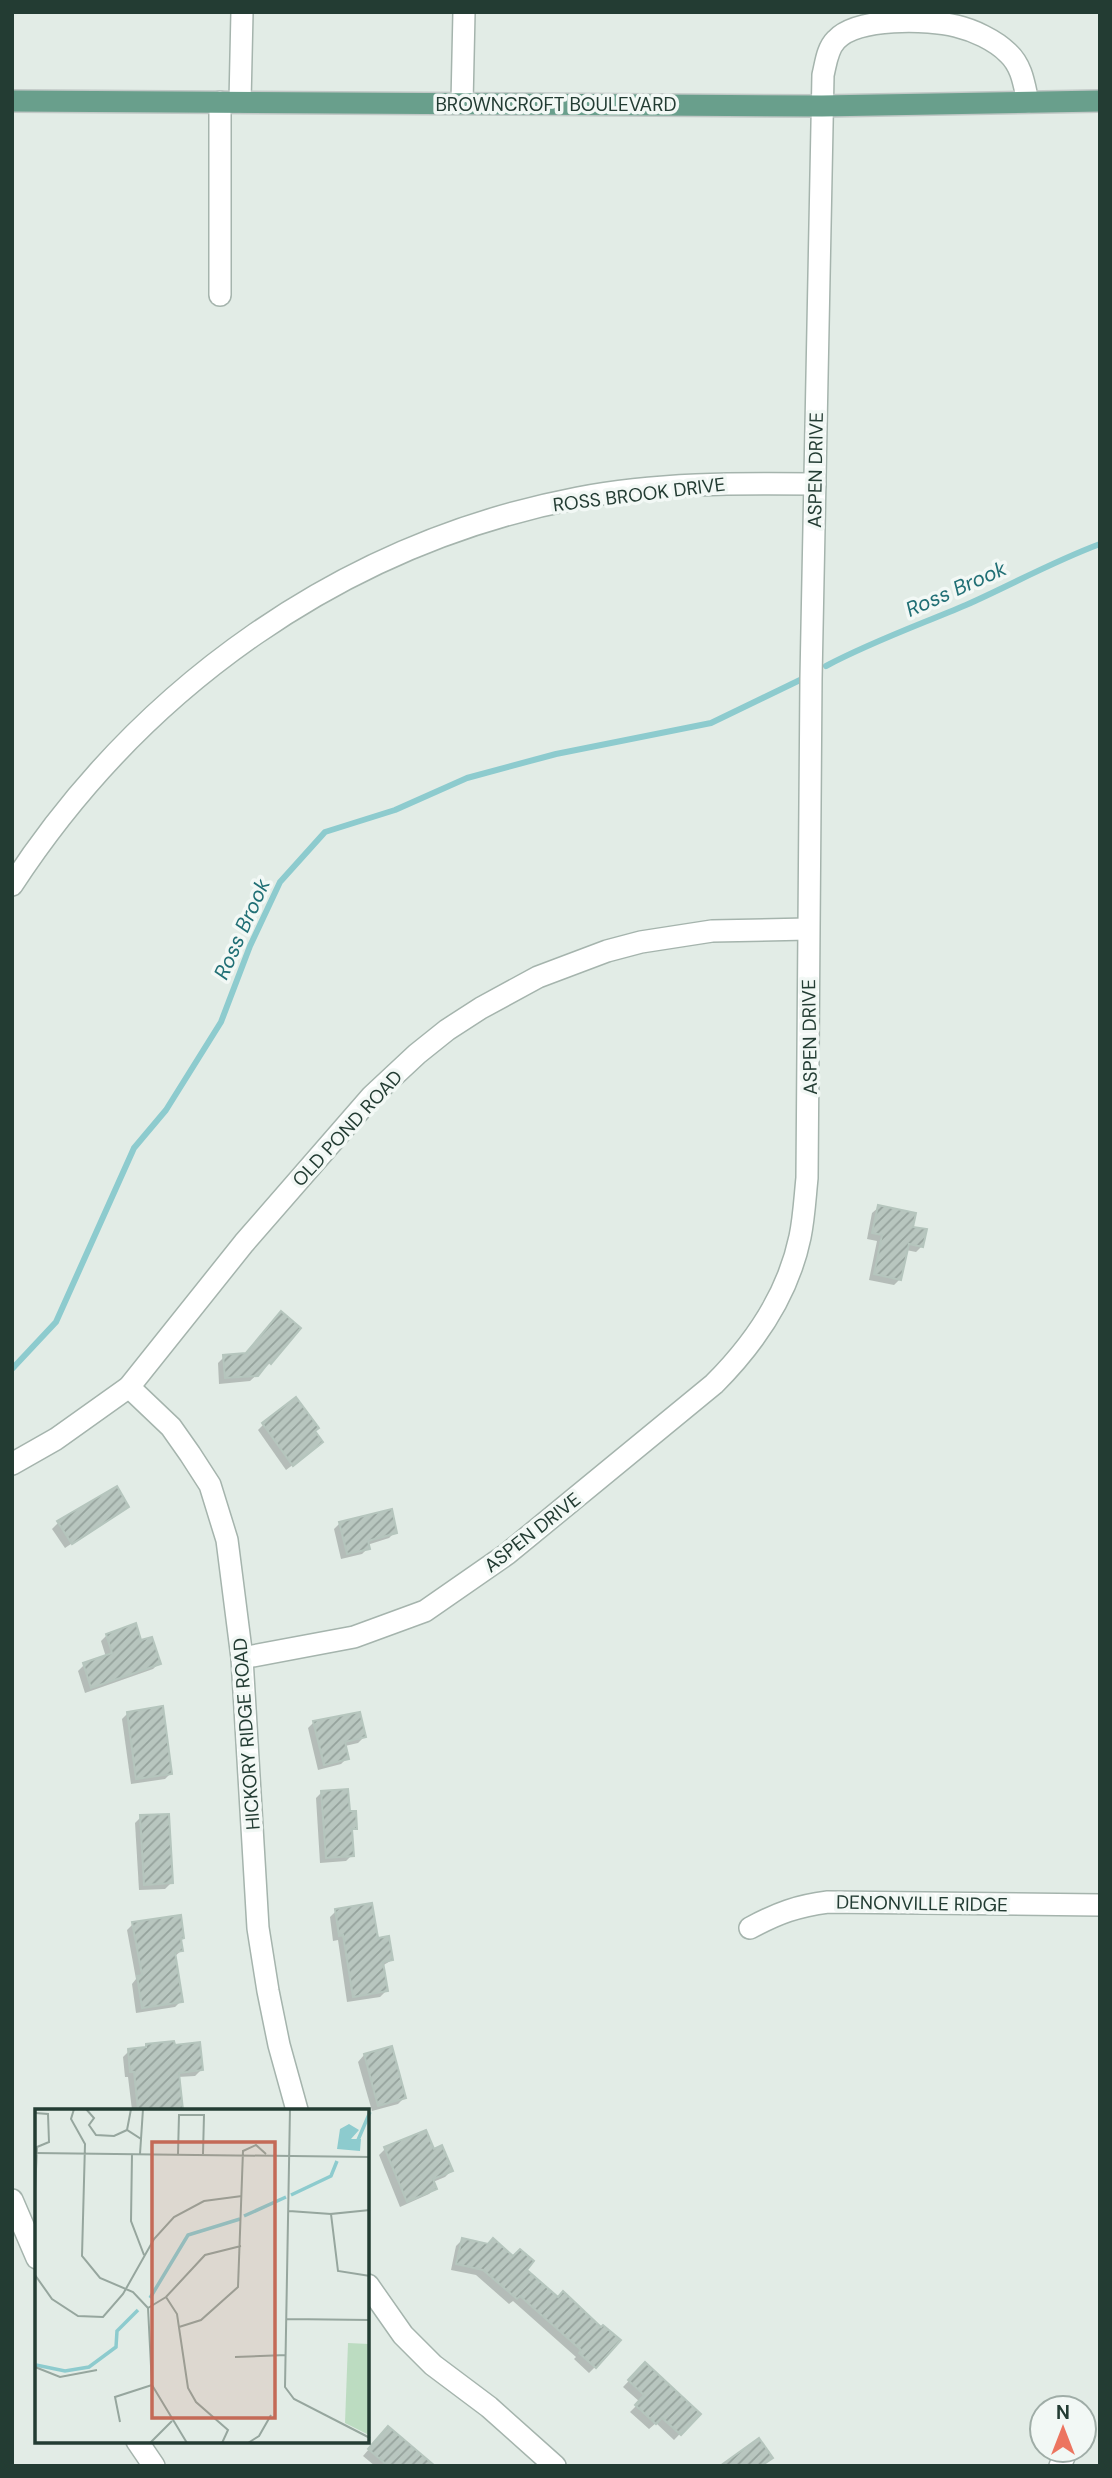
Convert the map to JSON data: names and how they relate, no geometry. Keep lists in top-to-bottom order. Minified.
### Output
{"streets":{"main road":["BROWNCROFT BOULEVARD"],"street":["ASPEN DRIVE","ROSS BROOK DRIVE","OLD POND ROAD","HICKORY RIDGE ROAD","DENONVILLE RIDGE"]},"crossings":[["BROWNCROFT BOULEVARD","ASPEN DRIVE"],["ASPEN DRIVE","ROSS BROOK DRIVE"],["ASPEN DRIVE","OLD POND ROAD"],["ASPEN DRIVE","HICKORY RIDGE ROAD"],["OLD POND ROAD","HICKORY RIDGE ROAD"]],"water":["Ross Brook"],"north":"top"}
